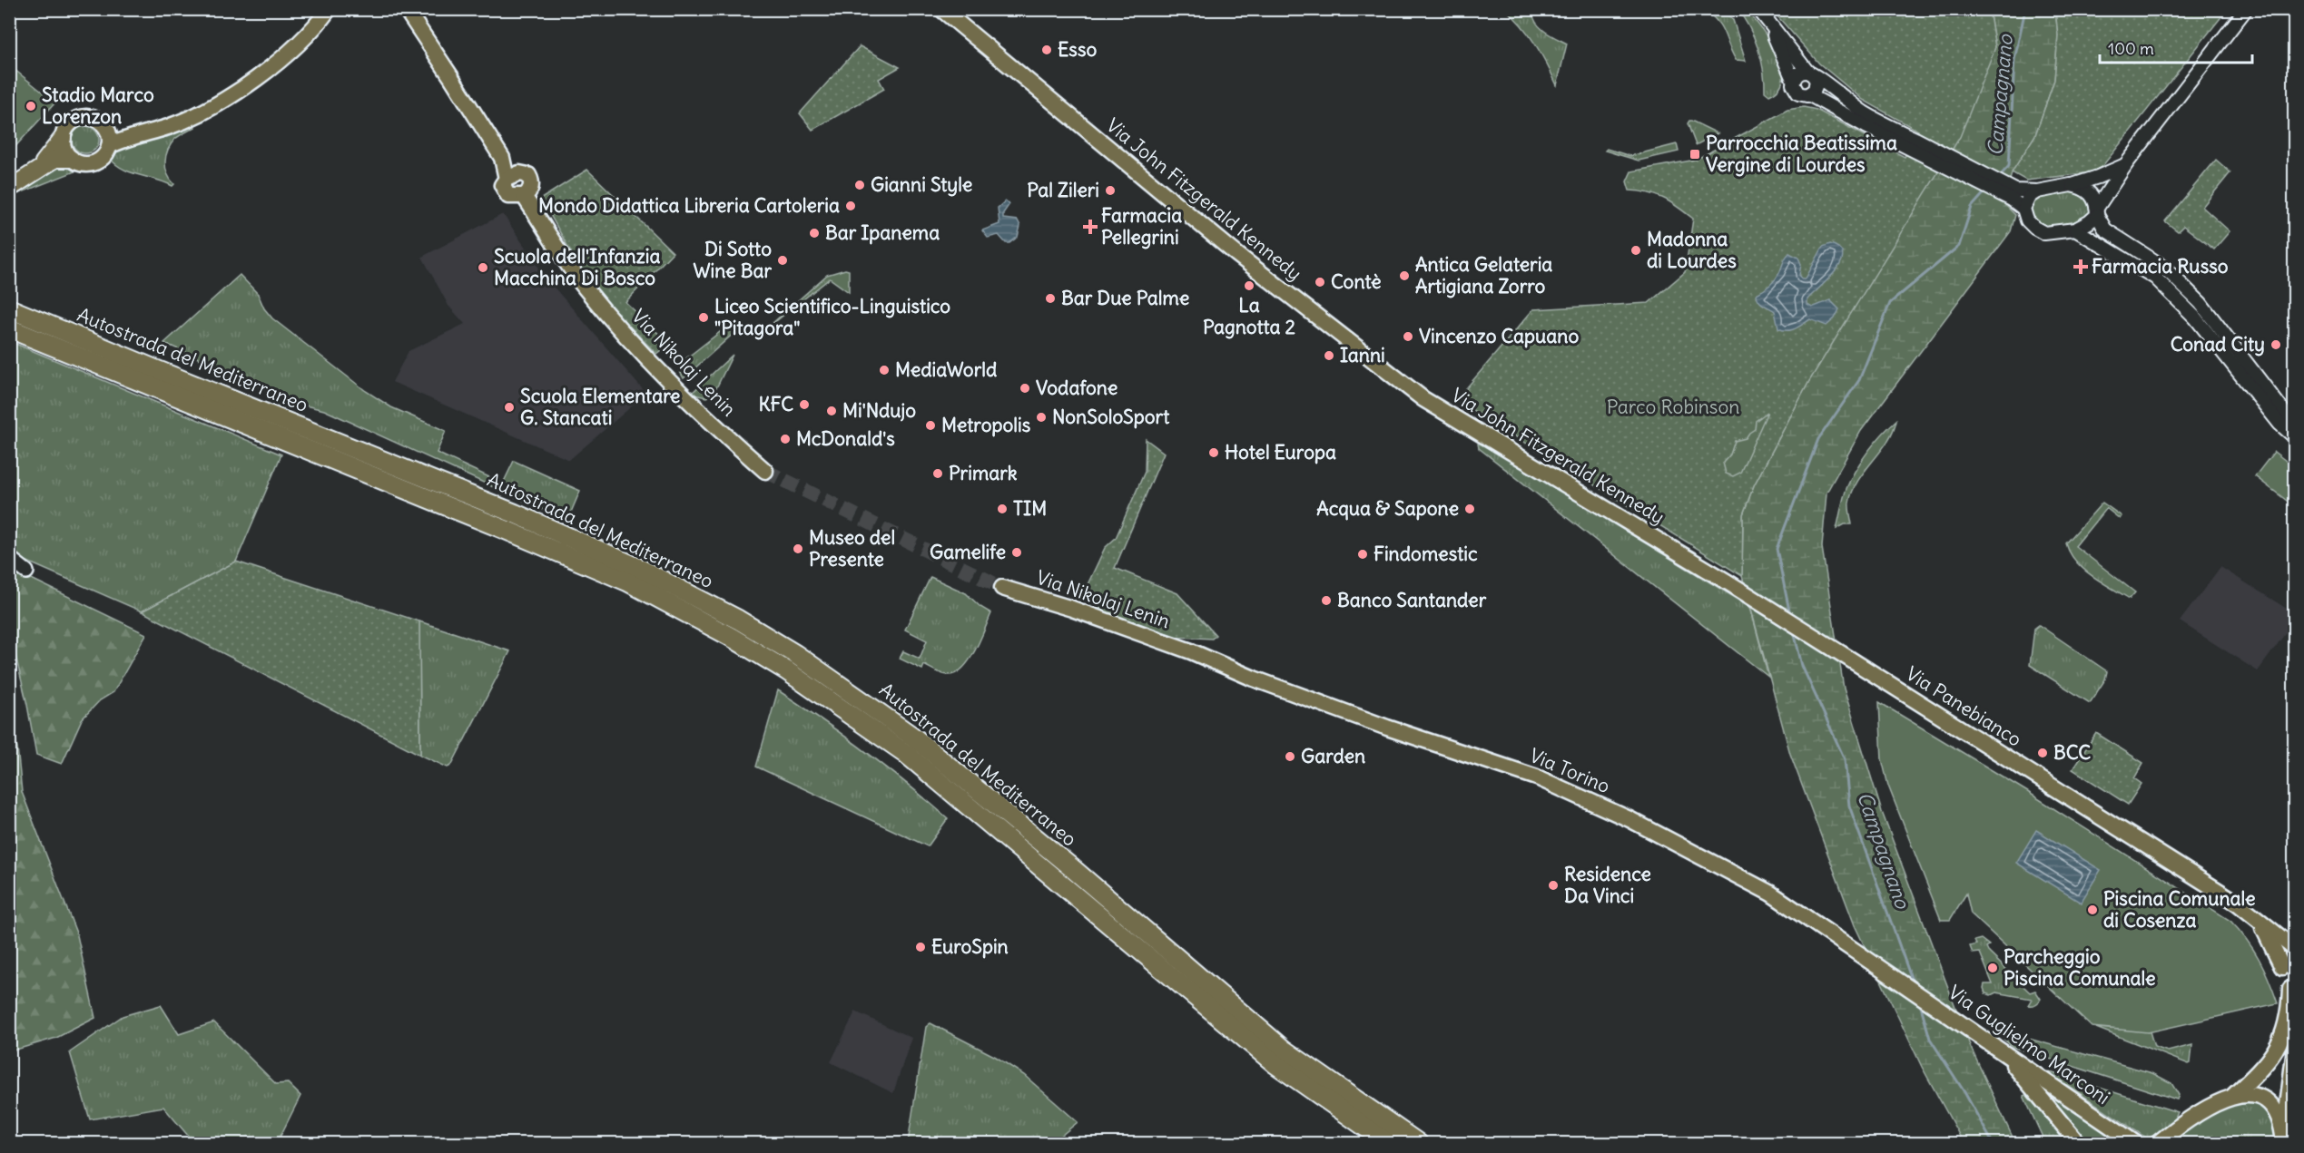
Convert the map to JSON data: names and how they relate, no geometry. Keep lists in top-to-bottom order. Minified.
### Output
{"streets":{"highway":["Autostrada del Mediterraneo"],"main road":["Via John Fitzgerald Kennedy","Via Nikolaj Lenin","Via Panebianco","Via Torino","Via Guglielmo Marconi"]},"crossings":[["Via John Fitzgerald Kennedy","Via Panebianco"],["Via Nikolaj Lenin","Via Torino"],["Via Torino","Via Guglielmo Marconi"]],"water":["Campagnano"],"parks":["Parco Robinson"],"places":{"other":["Esso","Stadio Marco Lorenzon","Gianni Style","Pal Zileri","Mondo Didattica Libreria Cartoleria","Bar Ipanema","Madonna di Lourdes","Di Sotto Wine Bar","Scuola dell'Infanzia Macchina Di Bosco","Antica Gelateria Artigiana Zorro","Contè","La Pagnotta 2","Bar Due Palme","Liceo Scientifico-Linguistico \"Pitagora\"","Vincenzo Capuano","Conad City","Ianni","MediaWorld","Vodafone","KFC","Scuola Elementare G. Stancati","Mi'Ndujo","NonSoloSport","Metropolis","McDonald's","Hotel Europa","Primark","TIM","Acqua & Sapone","Museo del Presente","Gamelife","Findomestic","Banco Santander","BCC","Garden","Residence Da Vinci","Piscina Comunale di Cosenza","EuroSpin","Parcheggio Piscina Comunale"],"transit":["Parrocchia Beatissima Vergine di Lourdes"],"health":["Farmacia Pellegrini","Farmacia Russo"]},"scale_bar":"100 m"}
